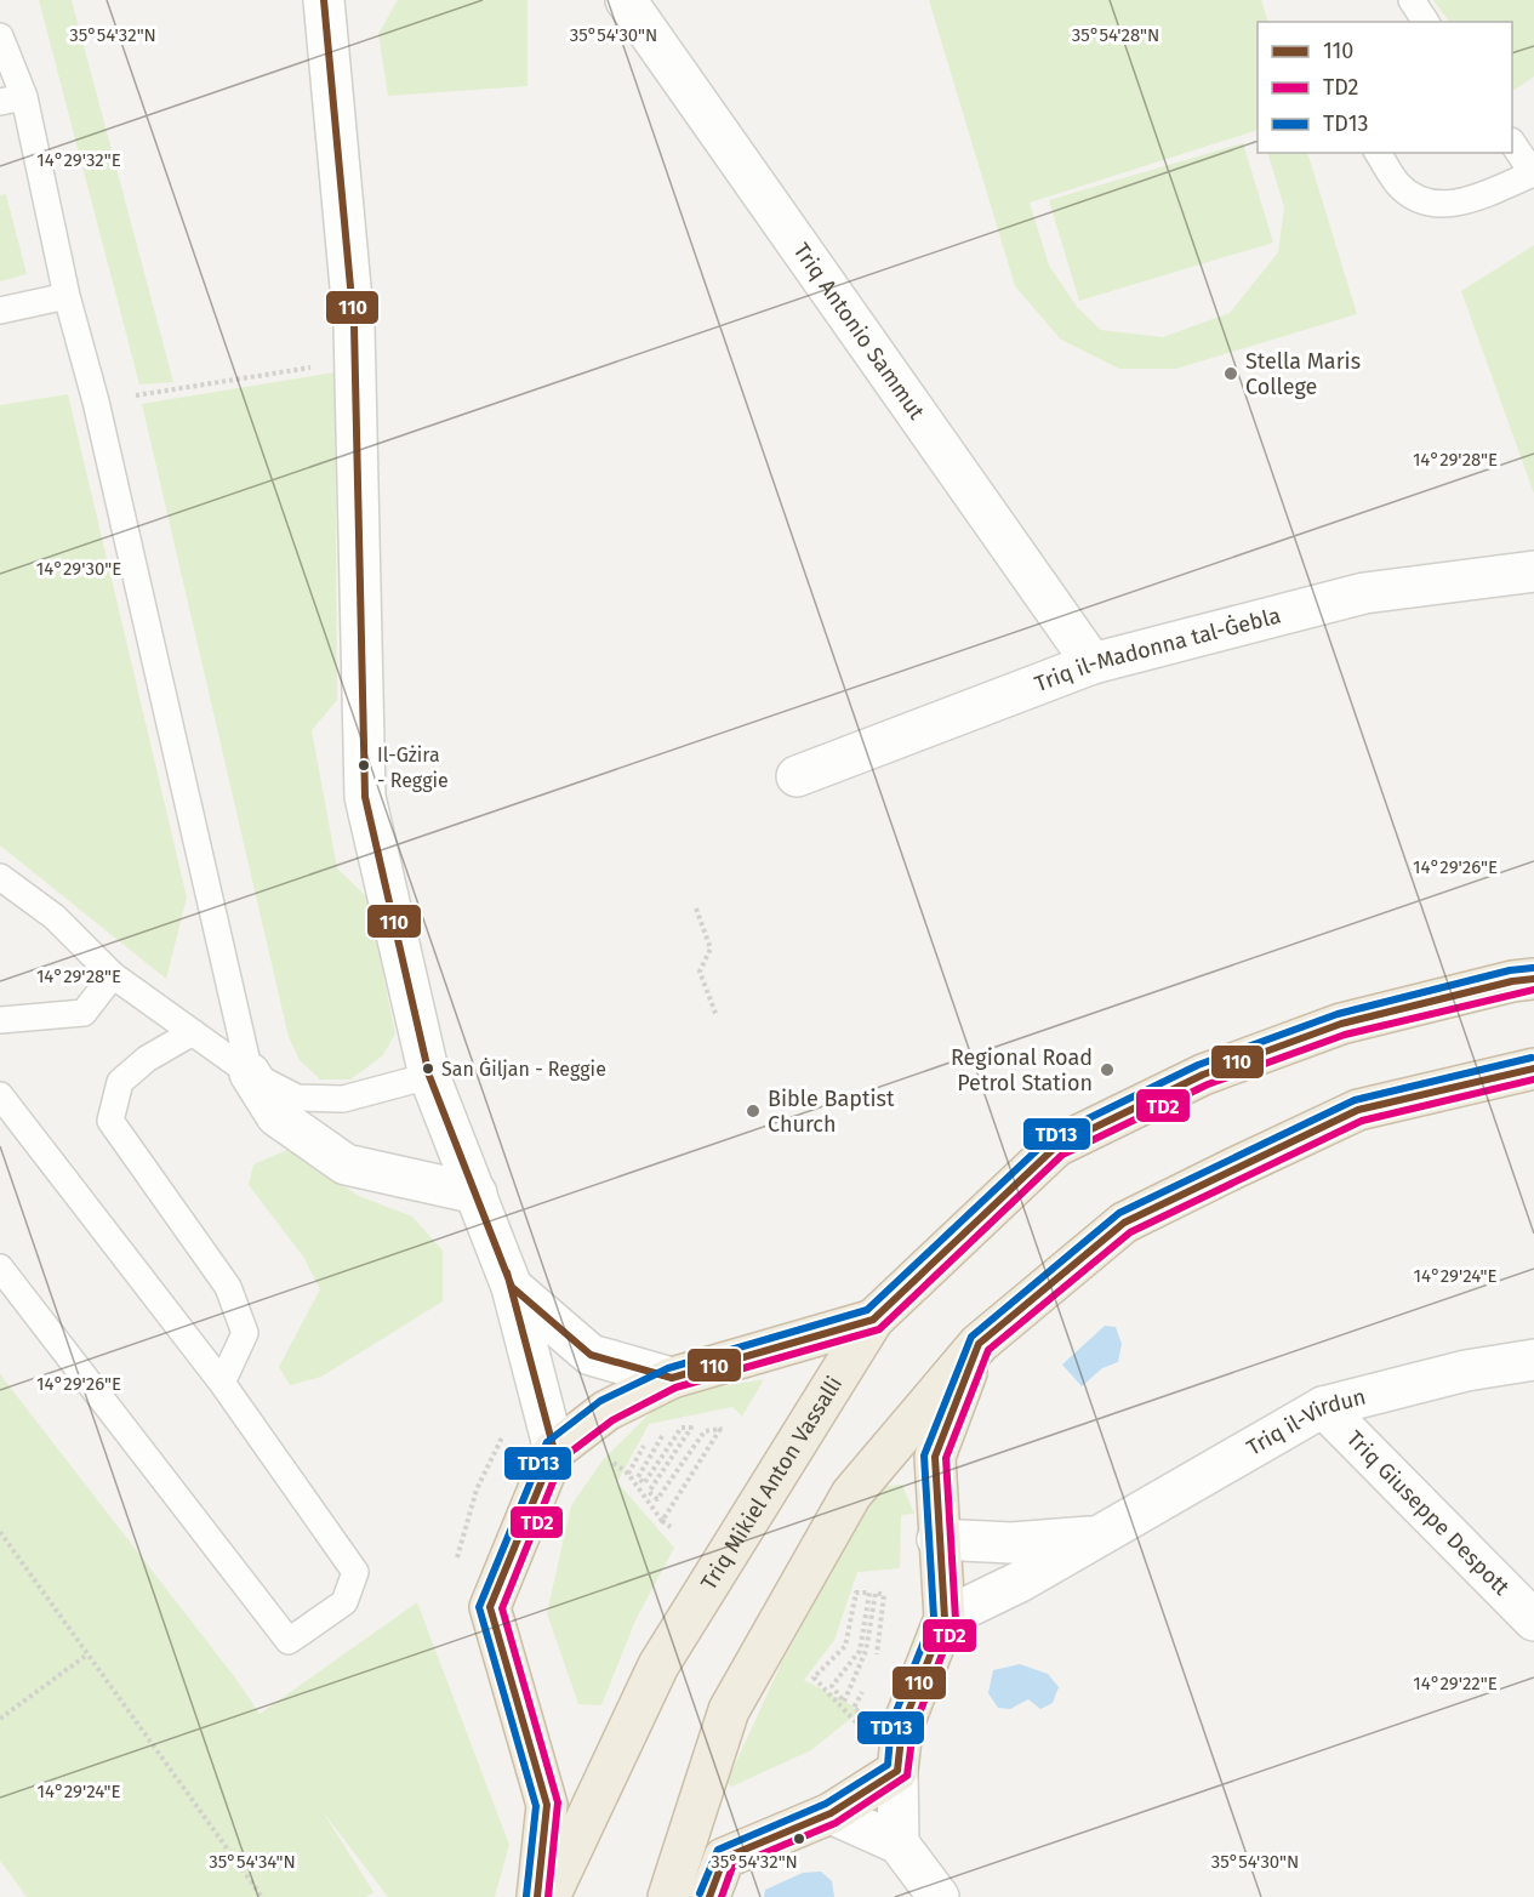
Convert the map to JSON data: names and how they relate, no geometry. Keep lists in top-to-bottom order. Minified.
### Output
{"streets":{"highway":["Triq Mikiel Anton Vassalli"],"street":["Triq Antonio Sammut","Triq il-Madonna tal-Ġebla","Triq il-Virdun","Triq Giuseppe Despott"]},"crossings":[["Triq Antonio Sammut","Triq il-Madonna tal-Ġebla"],["Triq il-Virdun","Triq Giuseppe Despott"]],"places":["Stella Maris College","Il-Gżira - Reggie","San Ġiljan - Reggie","Regional Road Petrol Station","Bible Baptist Church"],"lines":["transit line 110","transit line TD13","transit line TD2"],"legend":["110","TD2","TD13"],"coordinates":["35°54'32\"N","35°54'30\"N","35°54'28\"N","14°29'32\"E","14°29'28\"E","14°29'30\"E","14°29'26\"E","14°29'24\"E","14°29'22\"E","35°54'34\"N"]}
